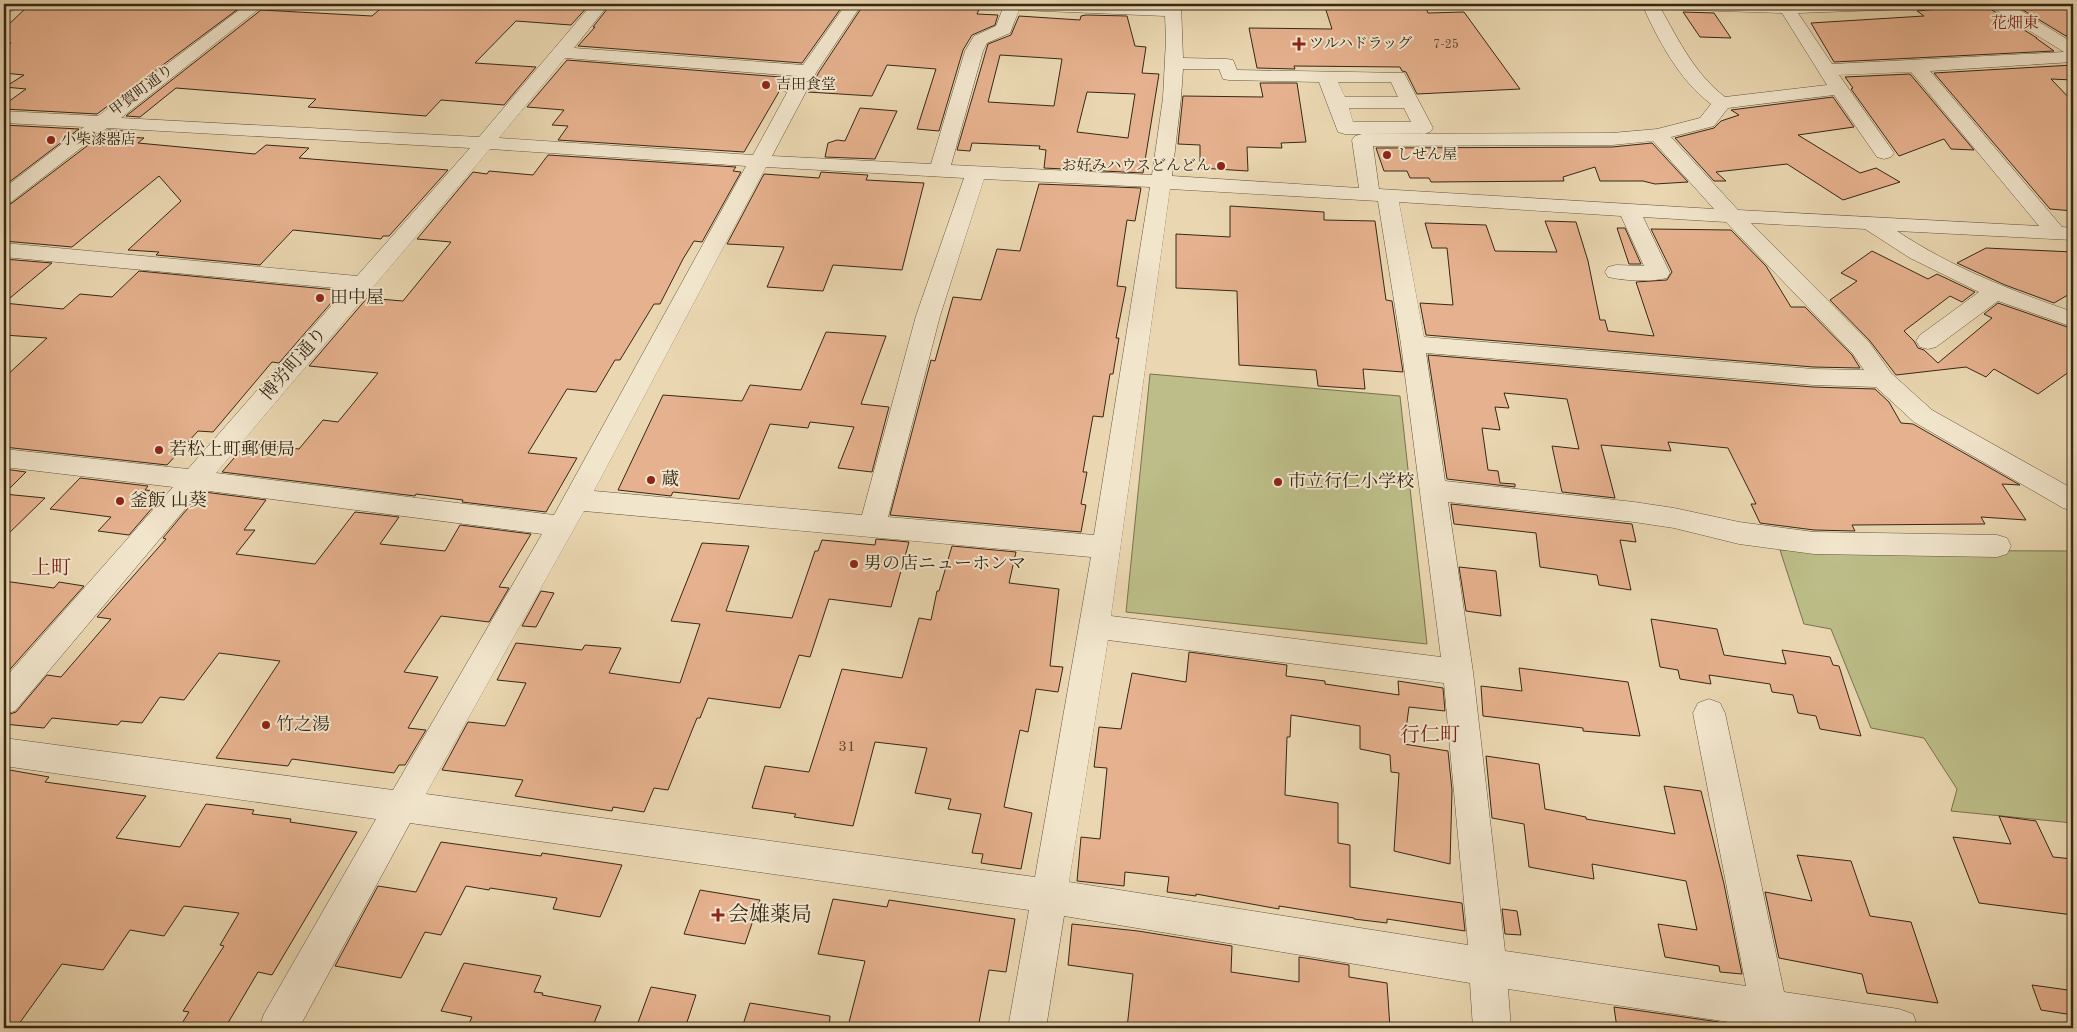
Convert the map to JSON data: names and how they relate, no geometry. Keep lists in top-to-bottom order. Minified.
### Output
{"streets":{"street":["甲賀町通り","博労町通り"]},"districts":["花畑東","上町","行仁町"],"places":{"health":["ツルハドラッグ","会雄薬局"],"other":["吉田食堂","小柴漆器店","しせん屋","お好みハウスどんどん","田中屋","若松上町郵便局","蔵","市立行仁小学校","釜飯 山葵","男の店ニューホンマ","竹之湯"]},"house_numbers":["7-25","31"]}
